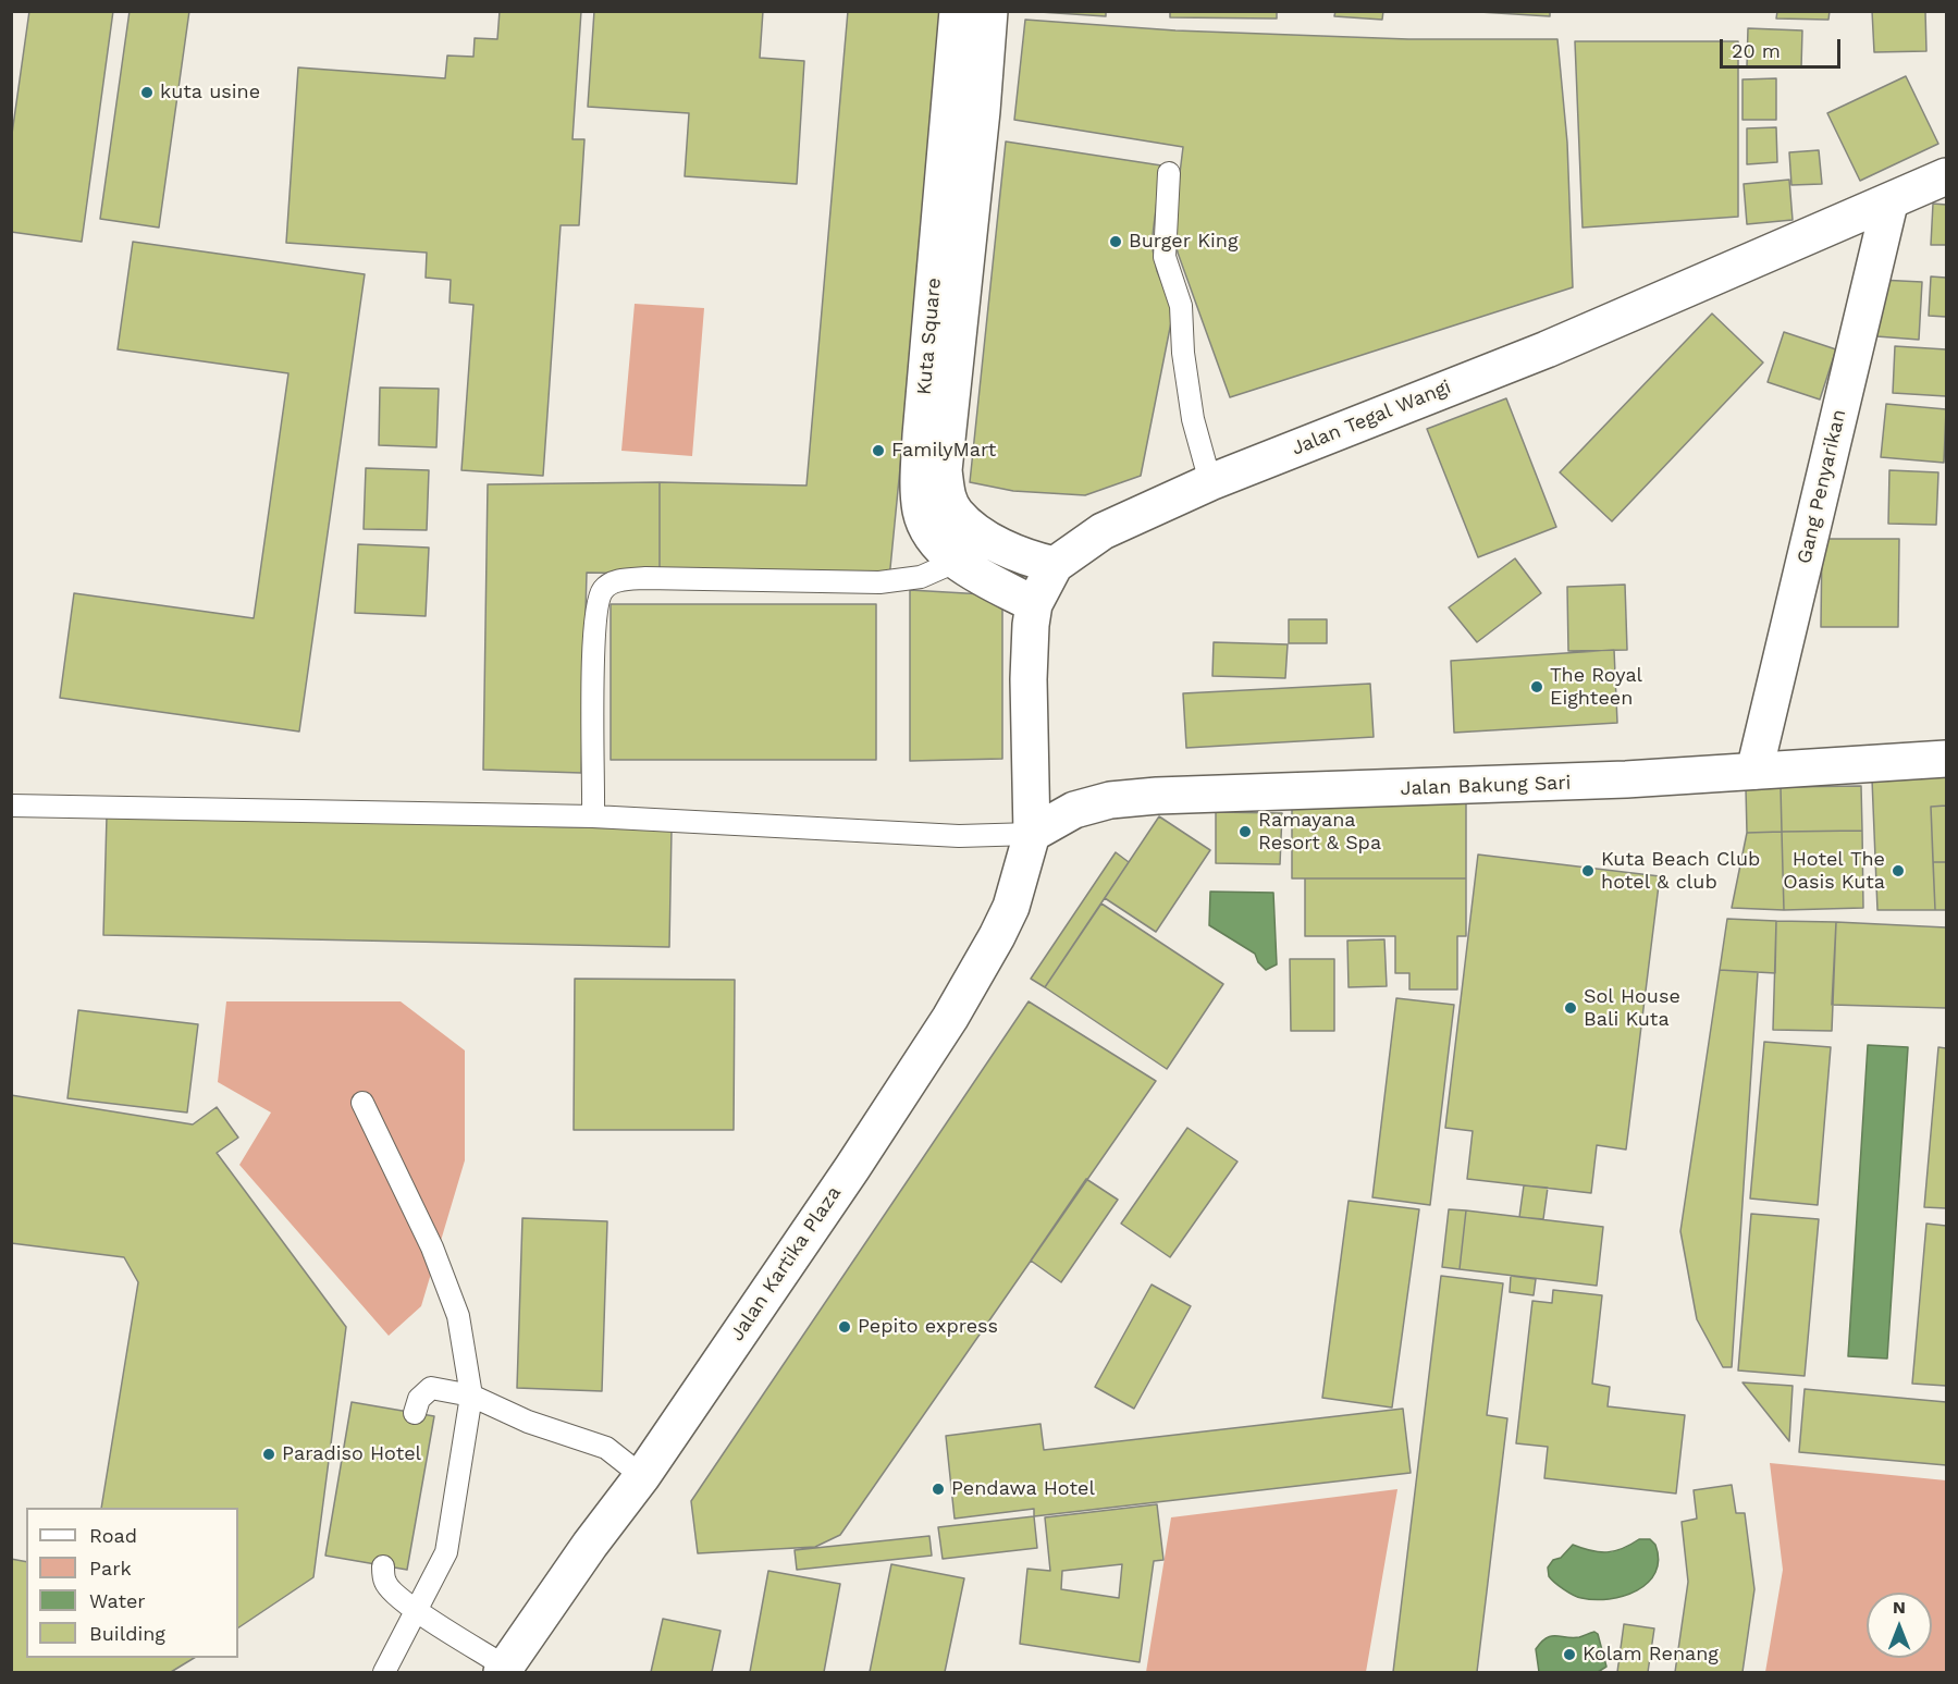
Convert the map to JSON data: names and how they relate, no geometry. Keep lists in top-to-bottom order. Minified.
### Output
{"streets":{"main road":["Kuta Square","Jalan Tegal Wangi","Gang Penyarikan","Jalan Bakung Sari","Jalan Kartika Plaza"]},"crossings":[["Kuta Square","Jalan Tegal Wangi"],["Jalan Tegal Wangi","Gang Penyarikan"],["Jalan Tegal Wangi","Jalan Bakung Sari"],["Jalan Tegal Wangi","Jalan Kartika Plaza"],["Gang Penyarikan","Jalan Bakung Sari"],["Jalan Bakung Sari","Jalan Kartika Plaza"]],"places":["kuta usine","Burger King","FamilyMart","The Royal Eighteen","Ramayana Resort & Spa","Kuta Beach Club hotel & club","Hotel The Oasis Kuta","Sol House Bali Kuta","Pepito express","Paradiso Hotel","Pendawa Hotel","Kolam Renang"],"legend":["Road","Park","Water","Building"],"scale_bar":"20 m","north":"top"}
